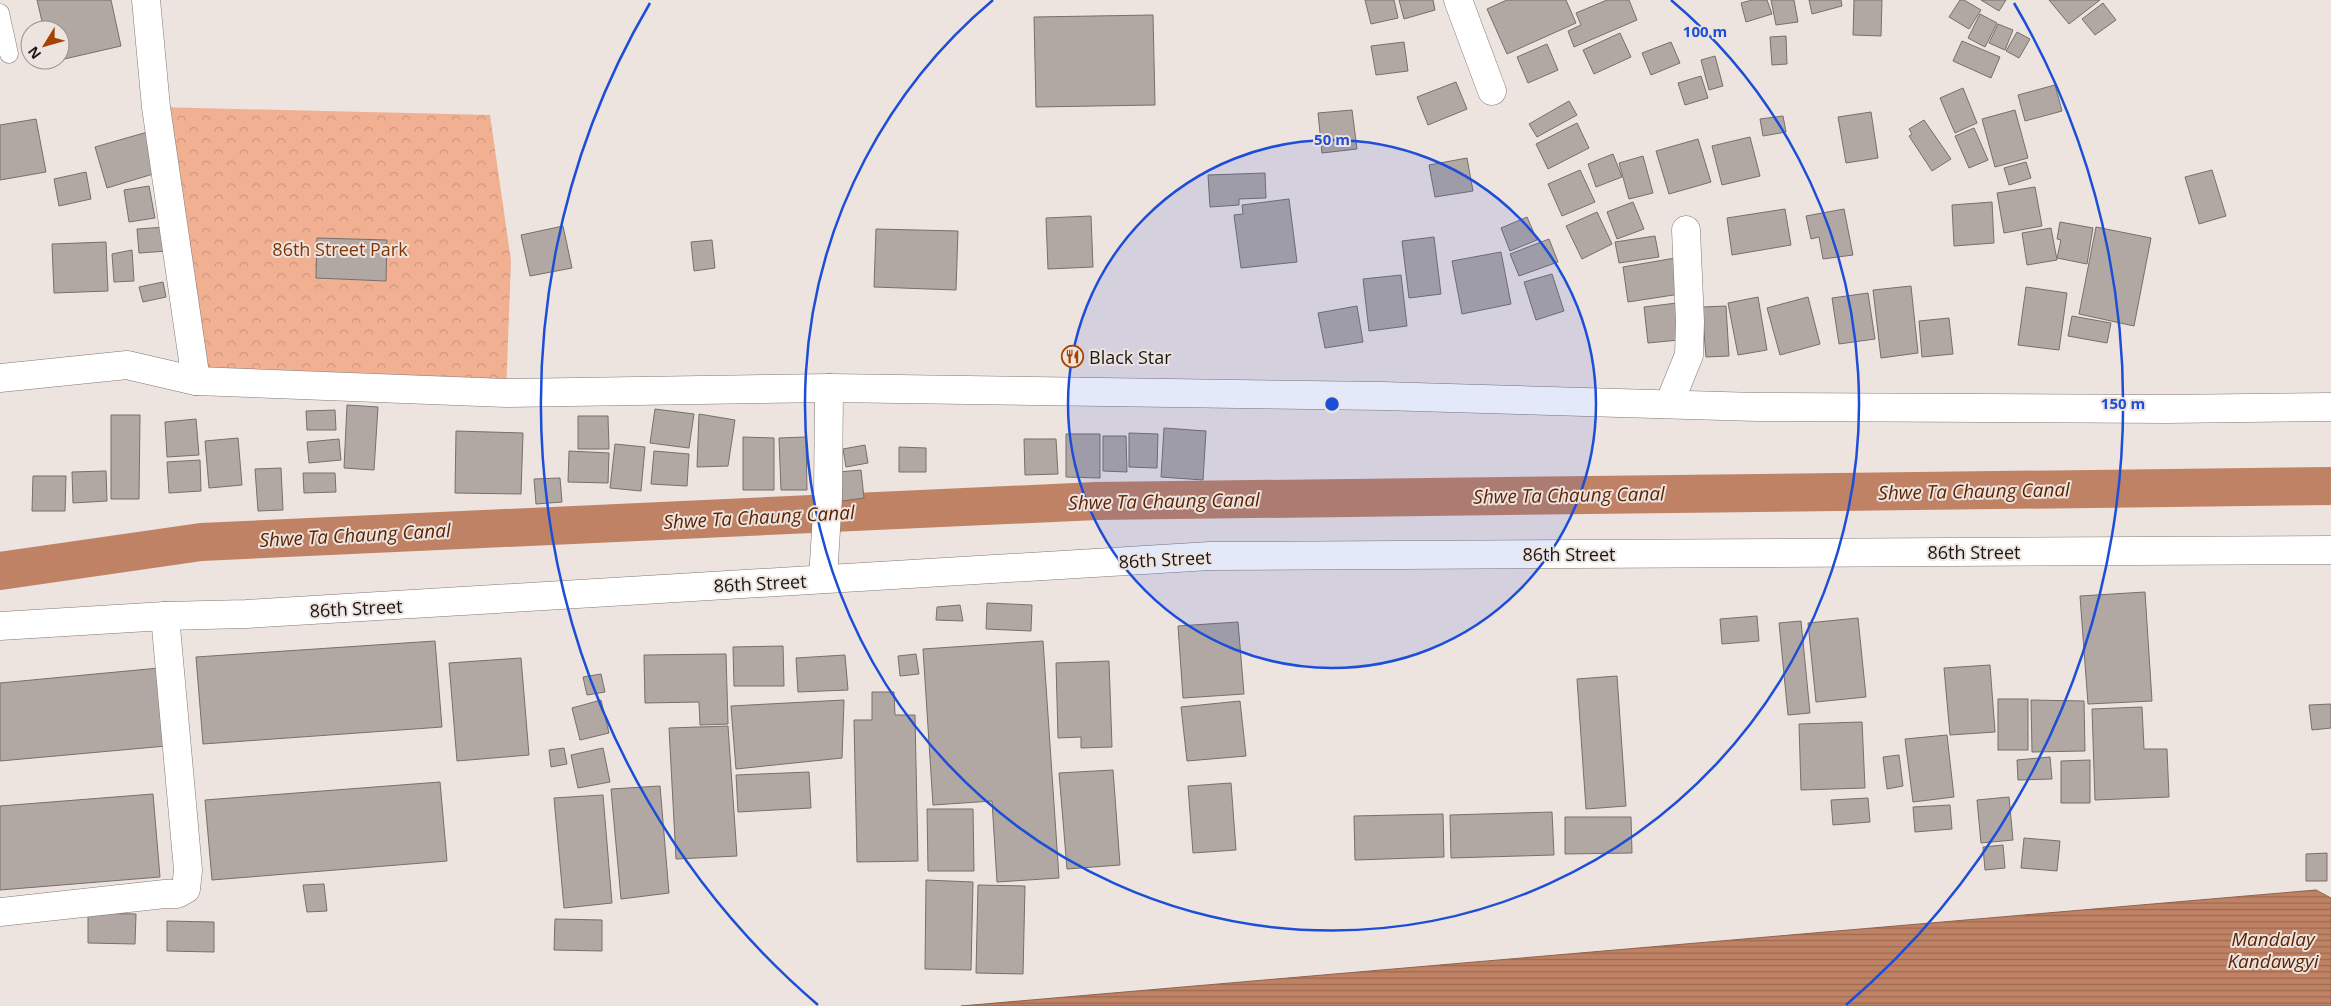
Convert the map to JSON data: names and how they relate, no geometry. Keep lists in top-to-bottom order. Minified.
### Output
{"streets":{"main road":["86th Street"]},"water":["Shwe Ta Chaung Canal","Mandalay Kandawgyi"],"parks":["86th Street Park"],"places":{"restaurant":["Black Star"]},"north":"bottom left","rings":["100 m","50 m","150 m"]}
